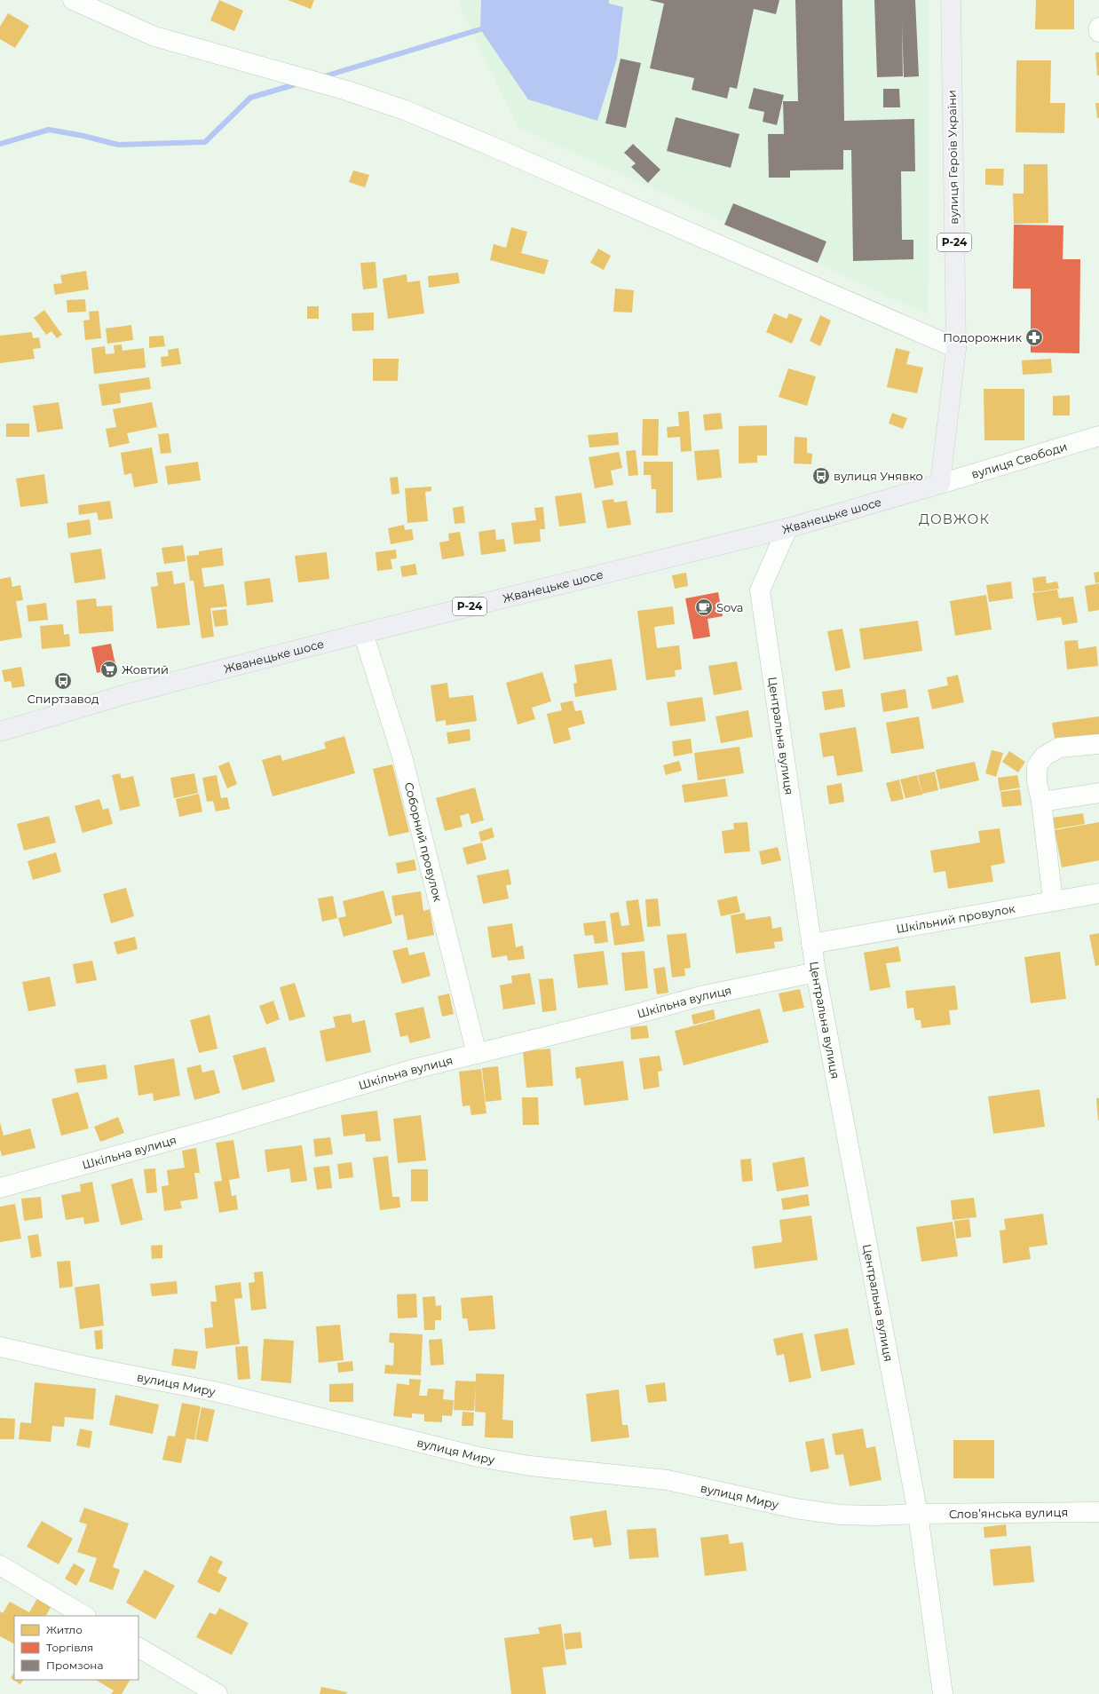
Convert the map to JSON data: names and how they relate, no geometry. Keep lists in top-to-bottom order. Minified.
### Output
{"streets":{"main road":["вулиця Героїв України","Р-24","Жванецьке шосе"],"street":["вулиця Свободи","Центральна вулиця","Соборний провулок","Шкільний провулок","Шкільна вулиця","вулиця Миру","Словʼянська вулиця"]},"crossings":[["вулиця Героїв України","вулиця Свободи"],["вулиця Героїв України","Жванецьке шосе"],["вулиця Свободи","Жванецьке шосе"],["Жванецьке шосе","Центральна вулиця"],["Жванецьке шосе","Соборний провулок"],["Центральна вулиця","Шкільний провулок"],["Центральна вулиця","Шкільна вулиця"],["Центральна вулиця","вулиця Миру"],["Центральна вулиця","Словʼянська вулиця"],["Соборний провулок","Шкільна вулиця"],["вулиця Миру","Словʼянська вулиця"]],"districts":["ДОВЖОК"],"places":{"pharmacy":["Подорожник"],"bus stop":["вулиця Унявко","Спиртзавод"],"cafe":["Sova"],"supermarket":["Жовтий"]},"legend":["Житло","Торгівля","Промзона"]}
